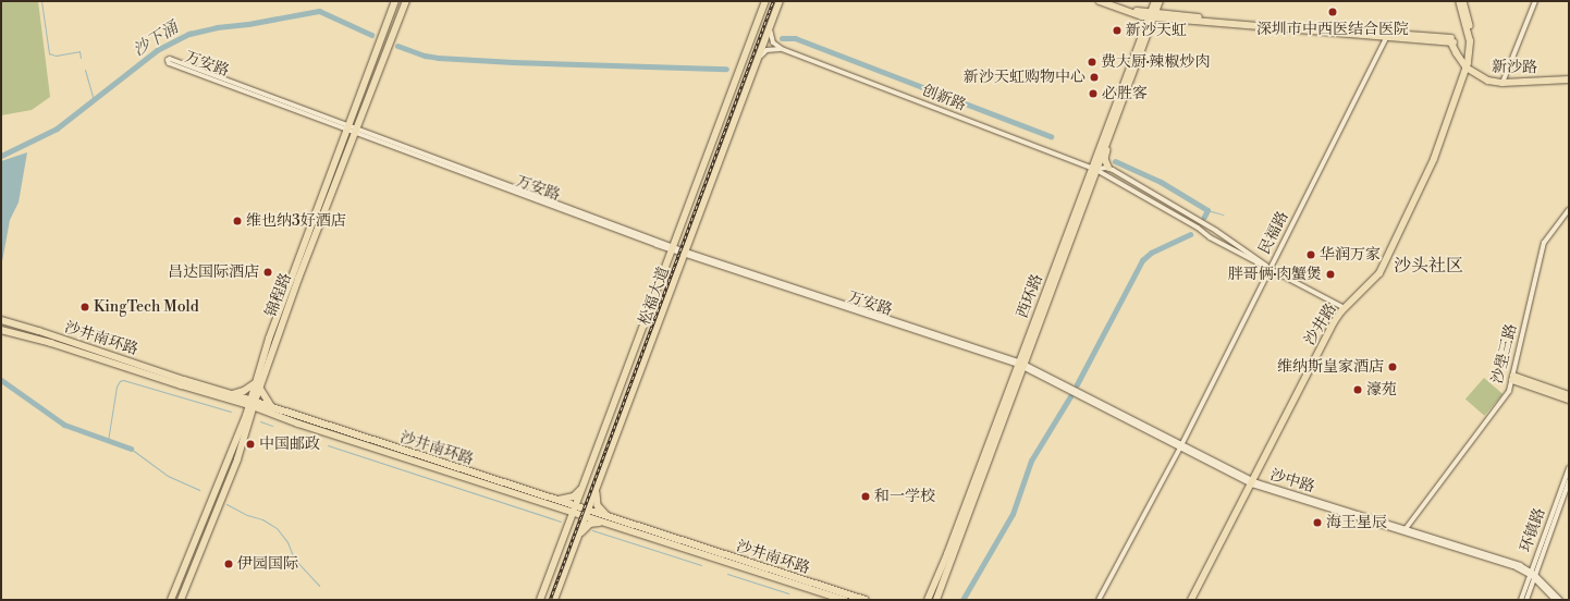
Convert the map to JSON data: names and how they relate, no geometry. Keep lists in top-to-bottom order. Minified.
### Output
{"streets":{"main road":["新沙路","锦程路","松福大道","西环路","沙井路","沙井南环路"],"street":["万安路","创新路","民福路","沙壆三路","沙中路","环镇路"]},"crossings":[["万安路","锦程路"],["万安路","松福大道"],["万安路","西环路"],["万安路","沙中路"],["新沙路","民福路"],["新沙路","西环路"],["新沙路","沙井路"],["创新路","民福路"],["创新路","西环路"],["创新路","沙井路"],["民福路","沙中路"],["锦程路","沙井南环路"],["松福大道","沙井南环路"],["西环路","沙中路"],["沙井路","沙中路"],["沙壆三路","沙中路"],["沙中路","环镇路"]],"districts":["沙头社区"],"water":["沙下涌"],"places":["深圳市中西医结合医院","新沙天虹","费大厨·辣椒炒肉","新沙天虹购物中心","必胜客","维也纳3好酒店","华润万家","昌达国际酒店","胖哥俩·肉蟹煲","KingTech Mold","维纳斯皇家酒店","濠苑","中国邮政","和一学校","海王星辰","伊园国际"]}
